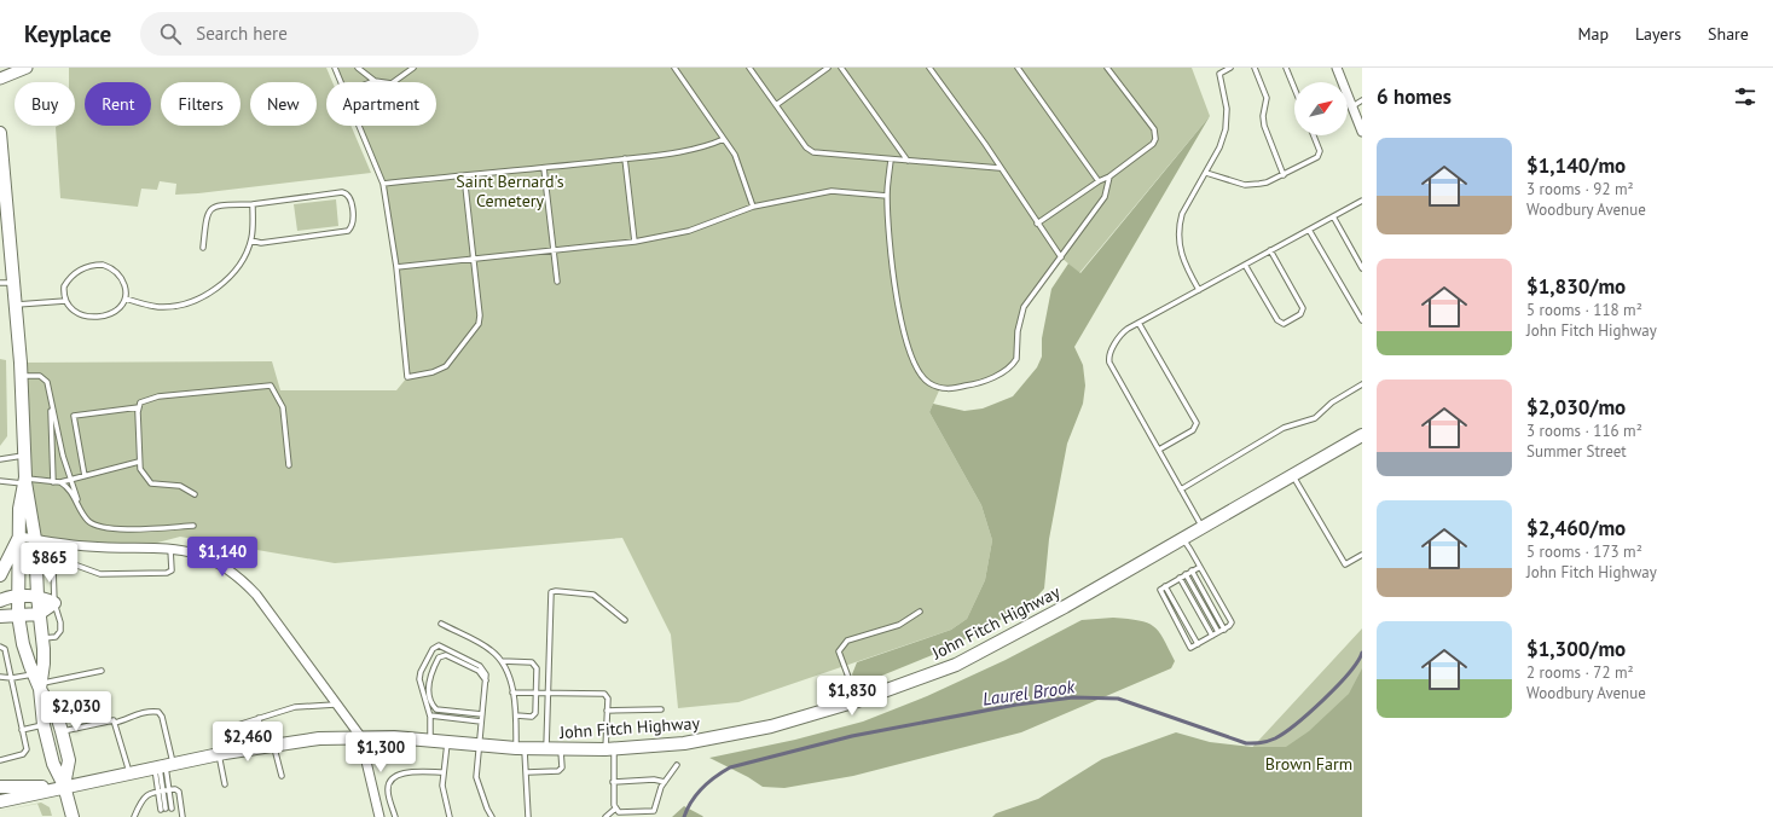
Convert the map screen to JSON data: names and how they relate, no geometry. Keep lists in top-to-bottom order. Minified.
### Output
{"streets":{"main road":["John Fitch Highway"]},"water":["Laurel Brook"],"parks":["Saint Bernard's Cemetery","Brown Farm"],"north":"top right","page":{"header":"Keyplace","search":"Search here","nav":["Map","Layers","Share"],"heading":"6 homes","chip":["Buy","Rent","Filters","New","Apartment"],"list":[{"name":"$1,140/mo","note":"3 rooms · 92 m² · Woodbury Avenue"},{"name":"$1,830/mo","note":"5 rooms · 118 m² · John Fitch Highway"},{"name":"$2,030/mo","note":"3 rooms · 116 m² · Summer Street"},{"name":"$2,460/mo","note":"5 rooms · 173 m² · John Fitch Highway"},{"name":"$1,300/mo","note":"2 rooms · 72 m² · Woodbury Avenue"}],"price":["$1,140","$865","$1,830","$2,030","$2,460","$1,300"]}}
